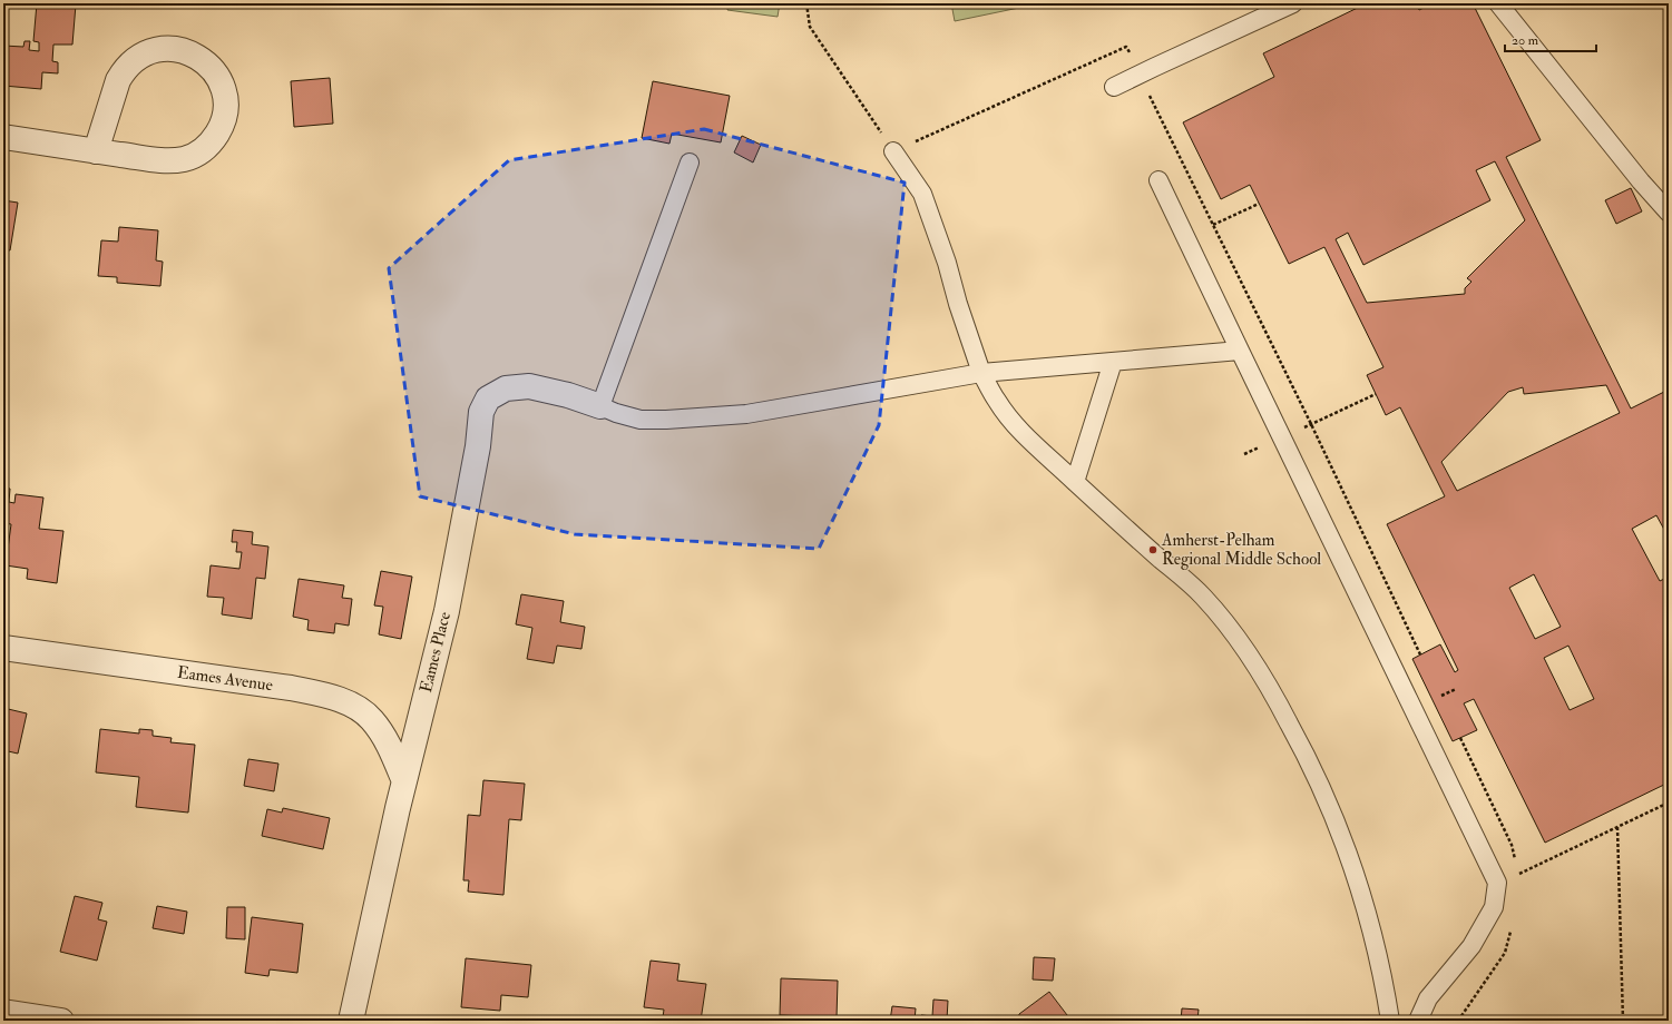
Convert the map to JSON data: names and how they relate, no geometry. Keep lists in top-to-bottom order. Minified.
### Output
{"streets":{"street":["Eames Place","Eames Avenue"]},"crossings":[["Eames Place","Eames Avenue"]],"places":["Amherst-Pelham Regional Middle School"],"scale_bar":"20 m"}
